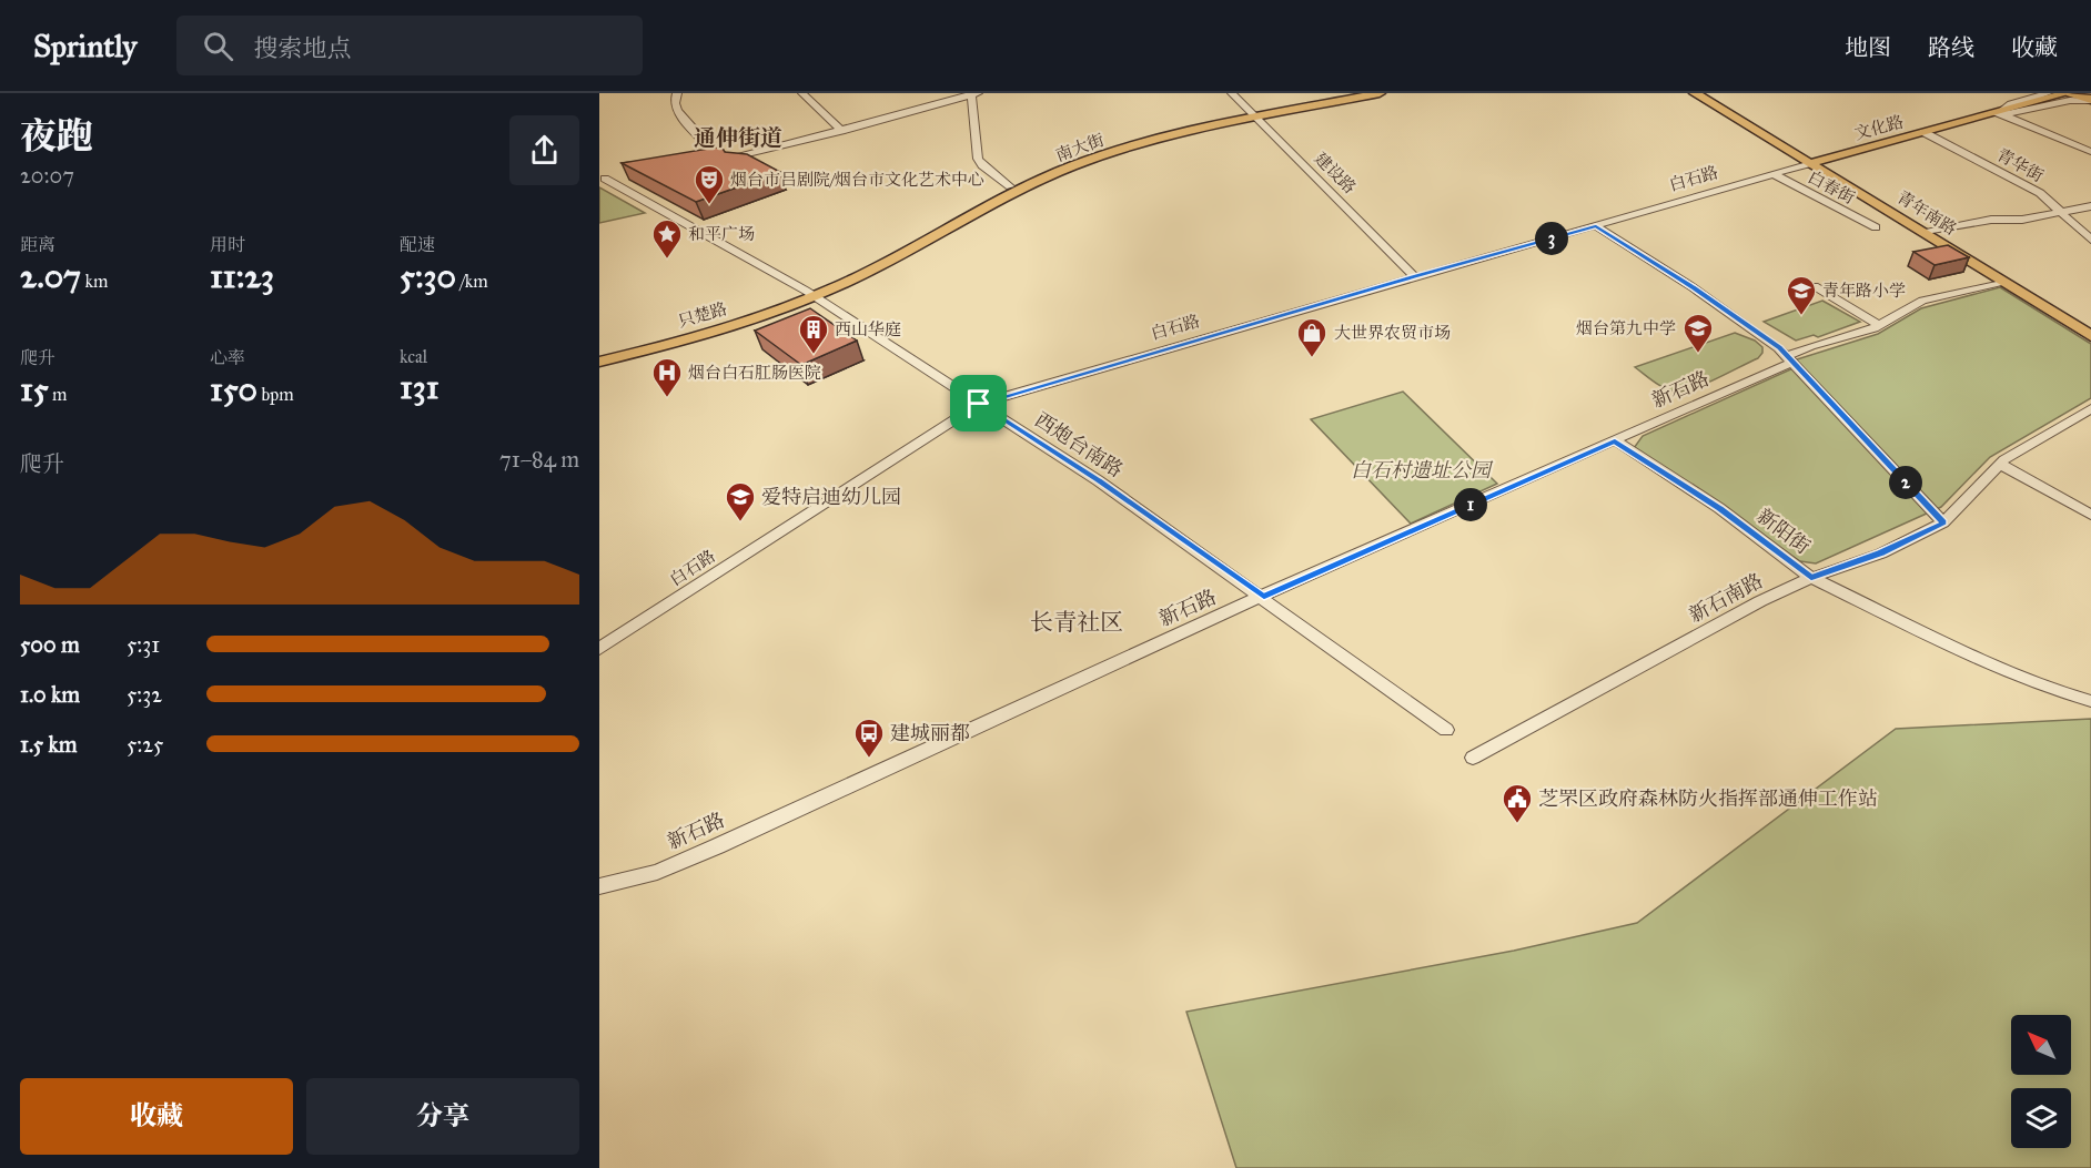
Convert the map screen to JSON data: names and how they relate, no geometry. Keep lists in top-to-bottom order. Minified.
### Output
{"streets":{"main road":["文化路","南大街","青年南路","只楚路"],"street":["青华街","建设路","白石路","白春街","新石路","西炮台南路","新阳街","新石南路"]},"crossings":[["文化路","青华街"],["文化路","白石路"],["文化路","青年南路"],["南大街","建设路"],["南大街","只楚路"],["南大街","西炮台南路"],["建设路","白石路"],["白石路","白春街"],["白石路","青年南路"],["白石路","西炮台南路"],["青年南路","新石路"],["只楚路","西炮台南路"],["新石路","西炮台南路"],["新石路","新阳街"],["新阳街","新石南路"]],"districts":["通伸街道","长青社区"],"parks":["白石村遗址公园"],"places":{"theatre":["烟台市吕剧院/烟台市文化艺术中心"],"place":["和平广场"],"school or university":["青年路小学","烟台第九中学","爱特启迪幼儿园"],"building":["西山华庭"],"shop":["大世界农贸市场"],"hospital":["烟台白石肛肠医院"],"bus stop":["建城丽都"],"public building":["芝罘区政府森林防火指挥部通伸工作站"]},"north":"top left","page":{"header":"Sprintly","search":"搜索地点","nav":["地图","路线","收藏"],"heading":["夜跑","20:07"],"stats":[["距离","2.07 km"],["用时","11:23"],["配速","5:30 /km"],["爬升","15 m"],["心率","150 bpm"],["kcal","131"]],"pins":["3","2","1"],"chart":["爬升","71–84 m"],"list":[{"name":"500 m","note":"5:31"},{"name":"1.0 km","note":"5:32"},{"name":"1.5 km","note":"5:25"}],"buttons":["收藏","分享"]}}
